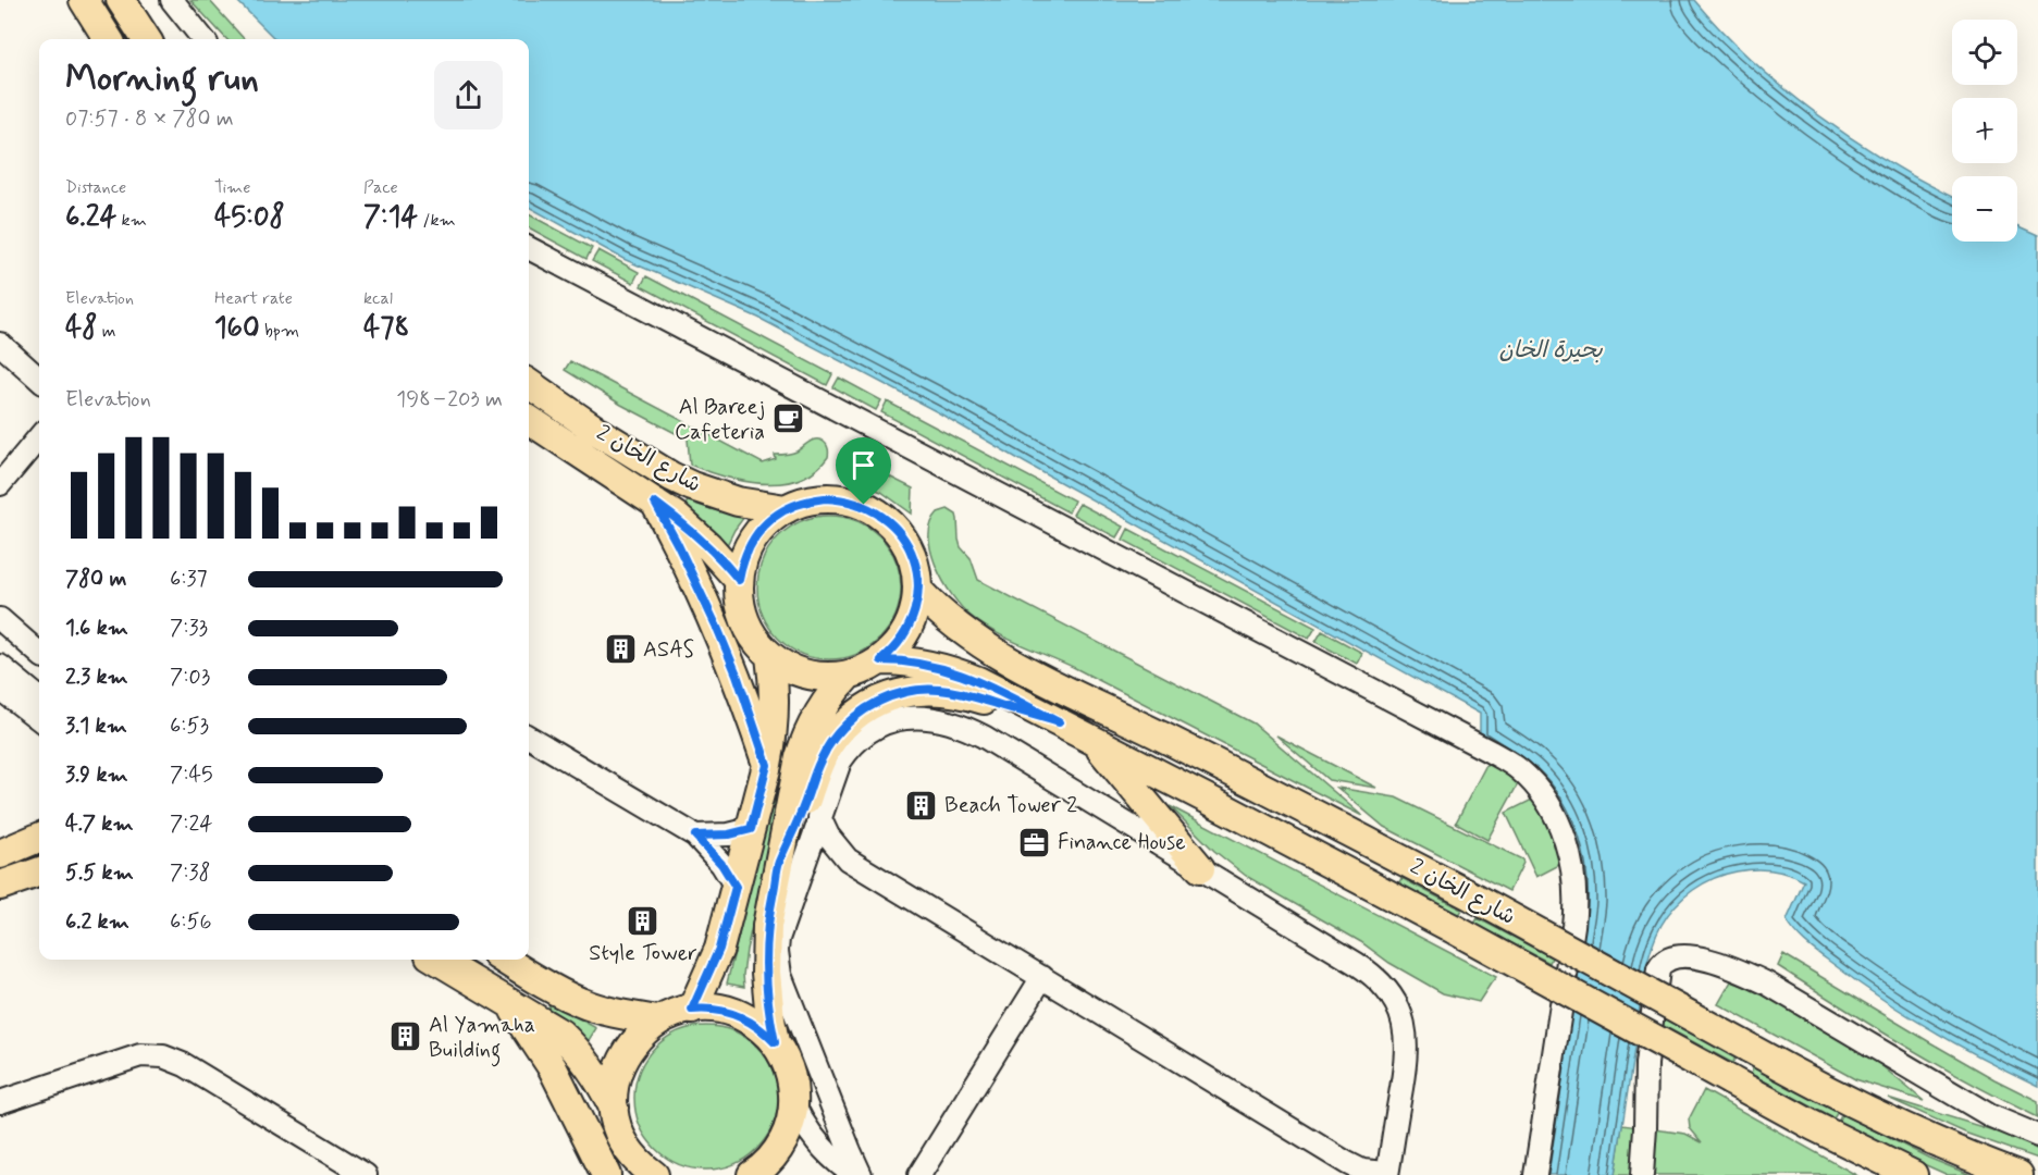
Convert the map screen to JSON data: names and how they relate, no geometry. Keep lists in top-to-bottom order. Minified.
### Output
{"streets":{"main road":["شارع الخان 2"]},"water":["بحيرة الخان"],"places":{"cafe":["Al Bareej Cafeteria"],"building":["ASAS","Beach Tower 2","Style Tower","Al Yamaha Building"],"office":["Finance House"]},"page":{"map_buttons":["+","−"],"heading":["Morning run","07:57 · 8 × 780 m"],"stats":[["Distance","6.24 km"],["Time","45:08"],["Pace","7:14 /km"],["Elevation","48 m"],["Heart rate","160 bpm"],["kcal","478"]],"chart":["Elevation","198–203 m"],"list":[{"name":"780 m","note":"6:37"},{"name":"1.6 km","note":"7:33"},{"name":"2.3 km","note":"7:03"},{"name":"3.1 km","note":"6:53"},{"name":"3.9 km","note":"7:45"},{"name":"4.7 km","note":"7:24"},{"name":"5.5 km","note":"7:38"},{"name":"6.2 km","note":"6:56"}]}}
